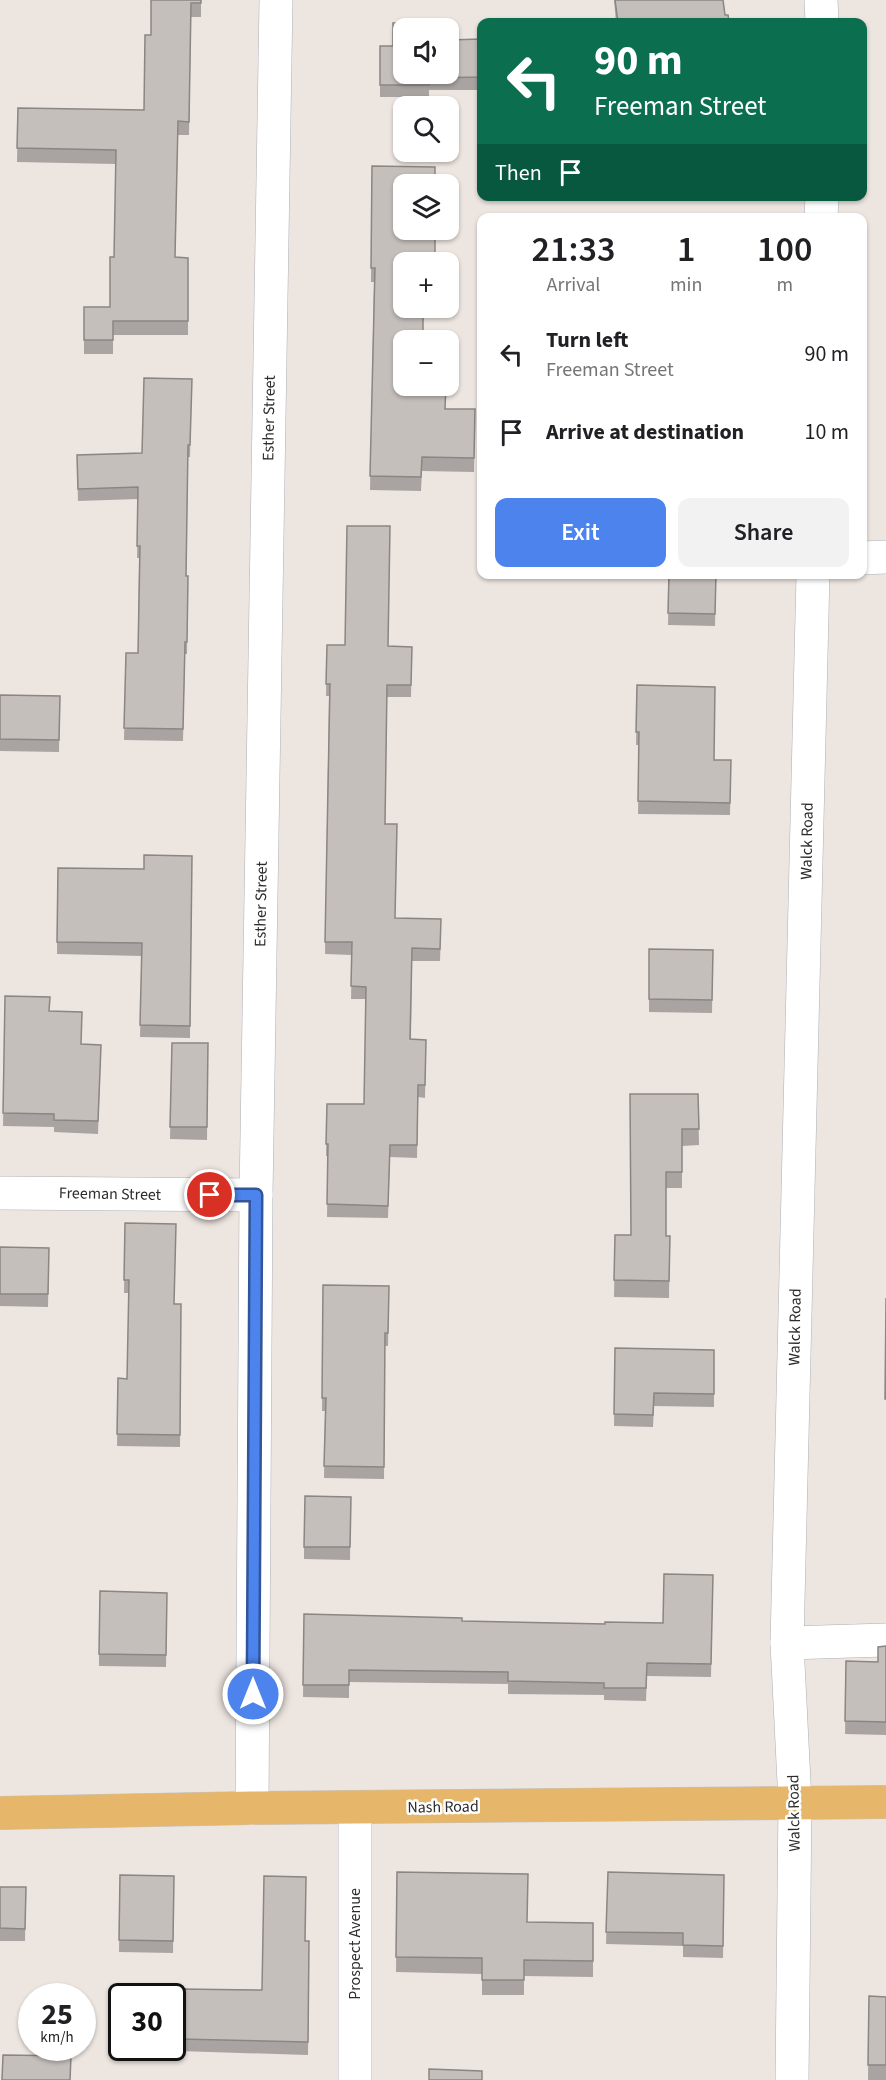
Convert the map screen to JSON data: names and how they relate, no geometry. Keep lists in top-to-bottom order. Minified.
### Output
{"streets":{"main road":["Nash Road"],"street":["Esther Street","Walck Road","Freeman Street","Prospect Avenue"]},"crossings":[["Esther Street","Freeman Street"],["Esther Street","Nash Road"],["Walck Road","Nash Road"],["Nash Road","Prospect Avenue"]],"page":{"map_buttons":["+","−"],"turn":["90 m","Freeman Street"],"then":"Then","eta":["21:33","Arrival","1","min","100","m"],"list":[{"name":"Turn left","note":"Freeman Street","value":"90 m"},{"name":"Arrive at destination","value":"10 m"}],"buttons":["Exit","Share"],"speed":"25 km/h","limit":"30"}}
